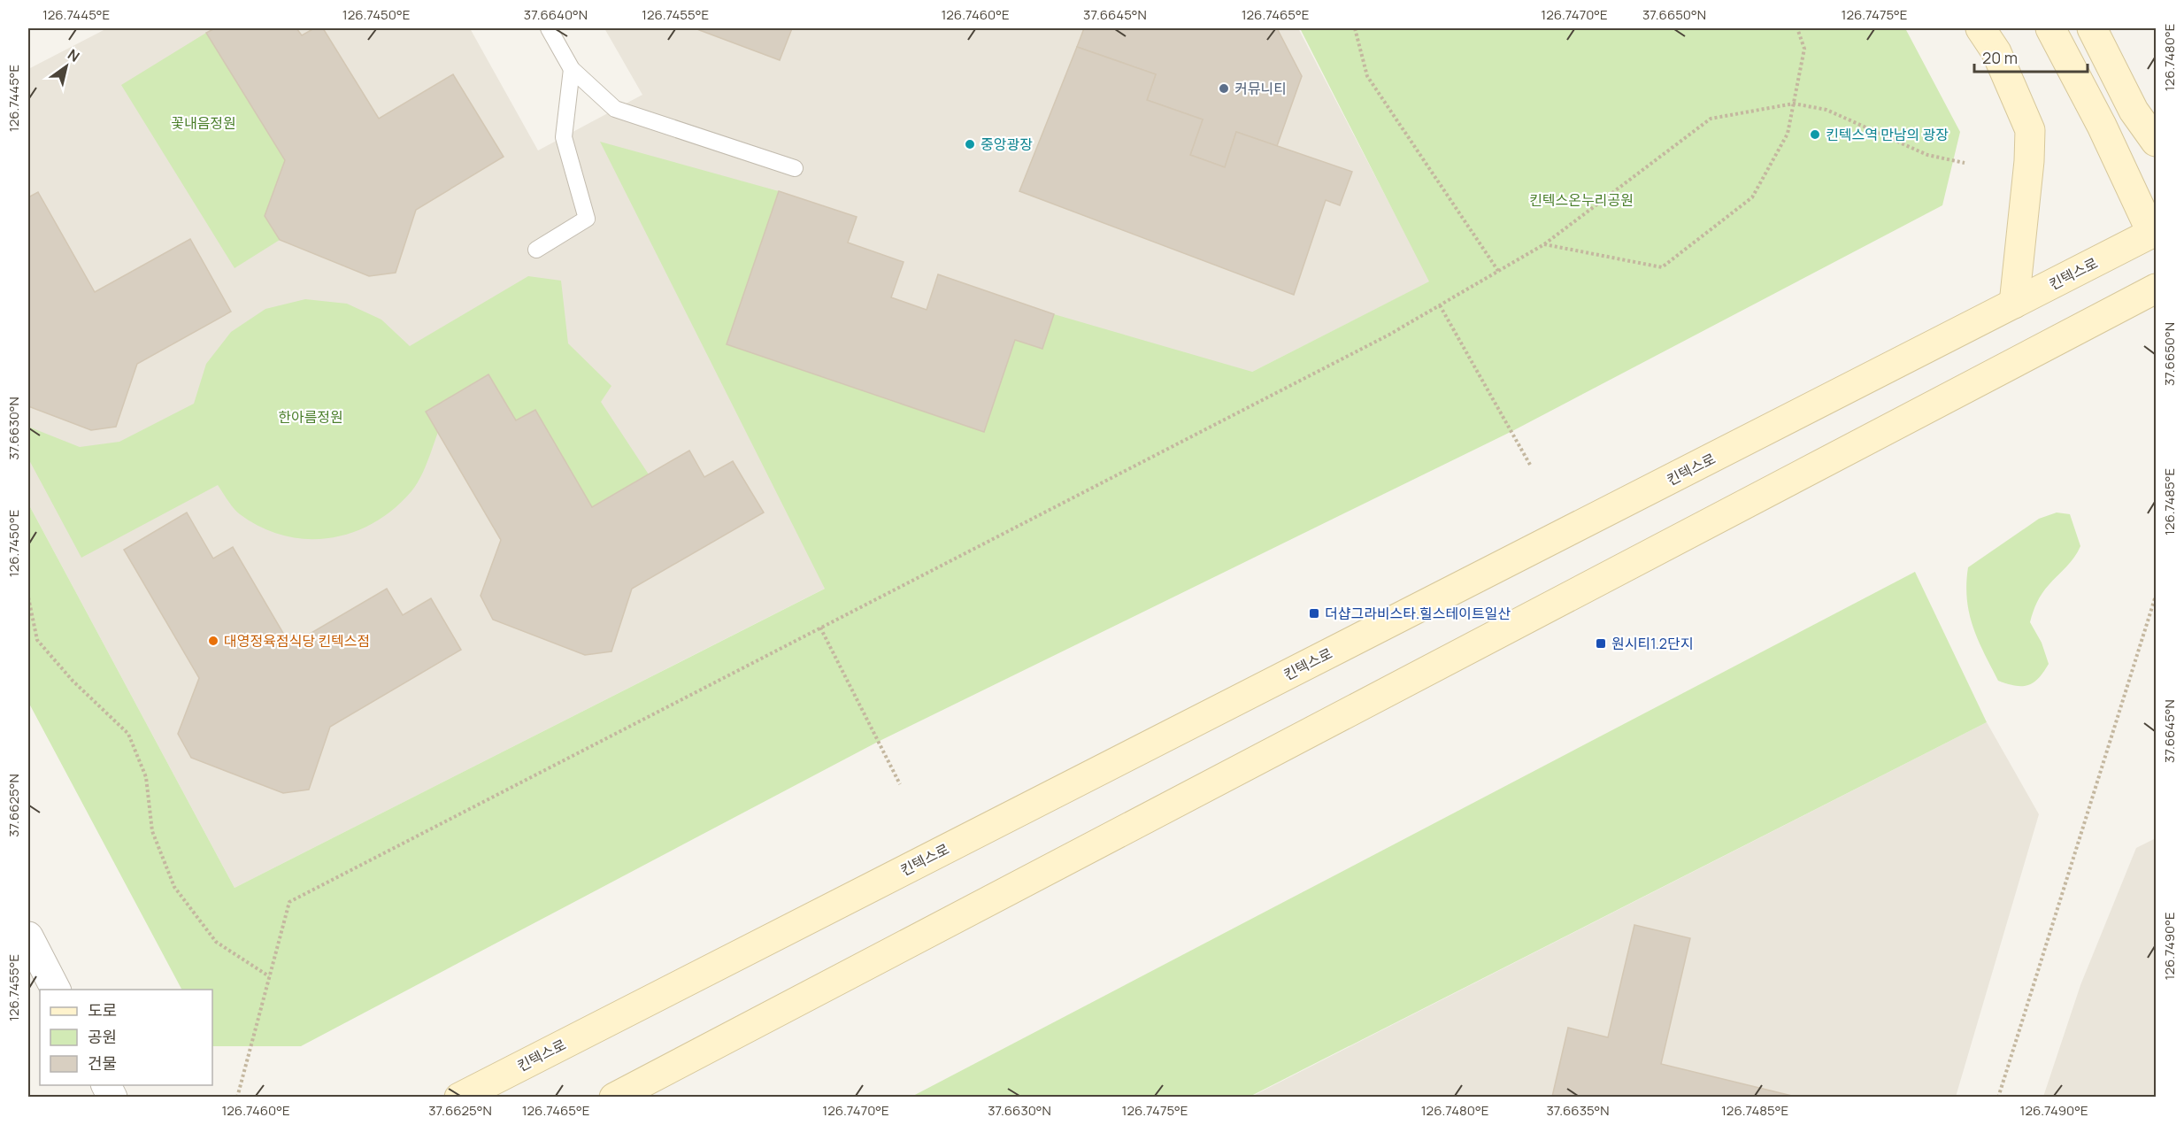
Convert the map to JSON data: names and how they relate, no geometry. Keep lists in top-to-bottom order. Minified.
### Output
{"streets":{"main road":["킨텍스로"]},"parks":["꽃내음정원","킨텍스온누리공원","한아름정원"],"places":{"other":["커뮤니티","킨텍스역 만남의 광장","중앙광장","대영정육점식당 킨텍스점"],"transit":["더샵그라비스타.힐스테이트일산","원시티1.2단지"]},"legend":["도로","공원","건물"],"scale_bar":"20 m","north":"top right","coordinates":["126.7445°E","126.7450°E","37.6640°N","126.7455°E","126.7460°E","37.6645°N","126.7465°E","126.7470°E","37.6650°N","126.7475°E","126.7480°E","37.6630°N","126.7485°E","37.6625°N","126.7490°E","37.6635°N"]}
